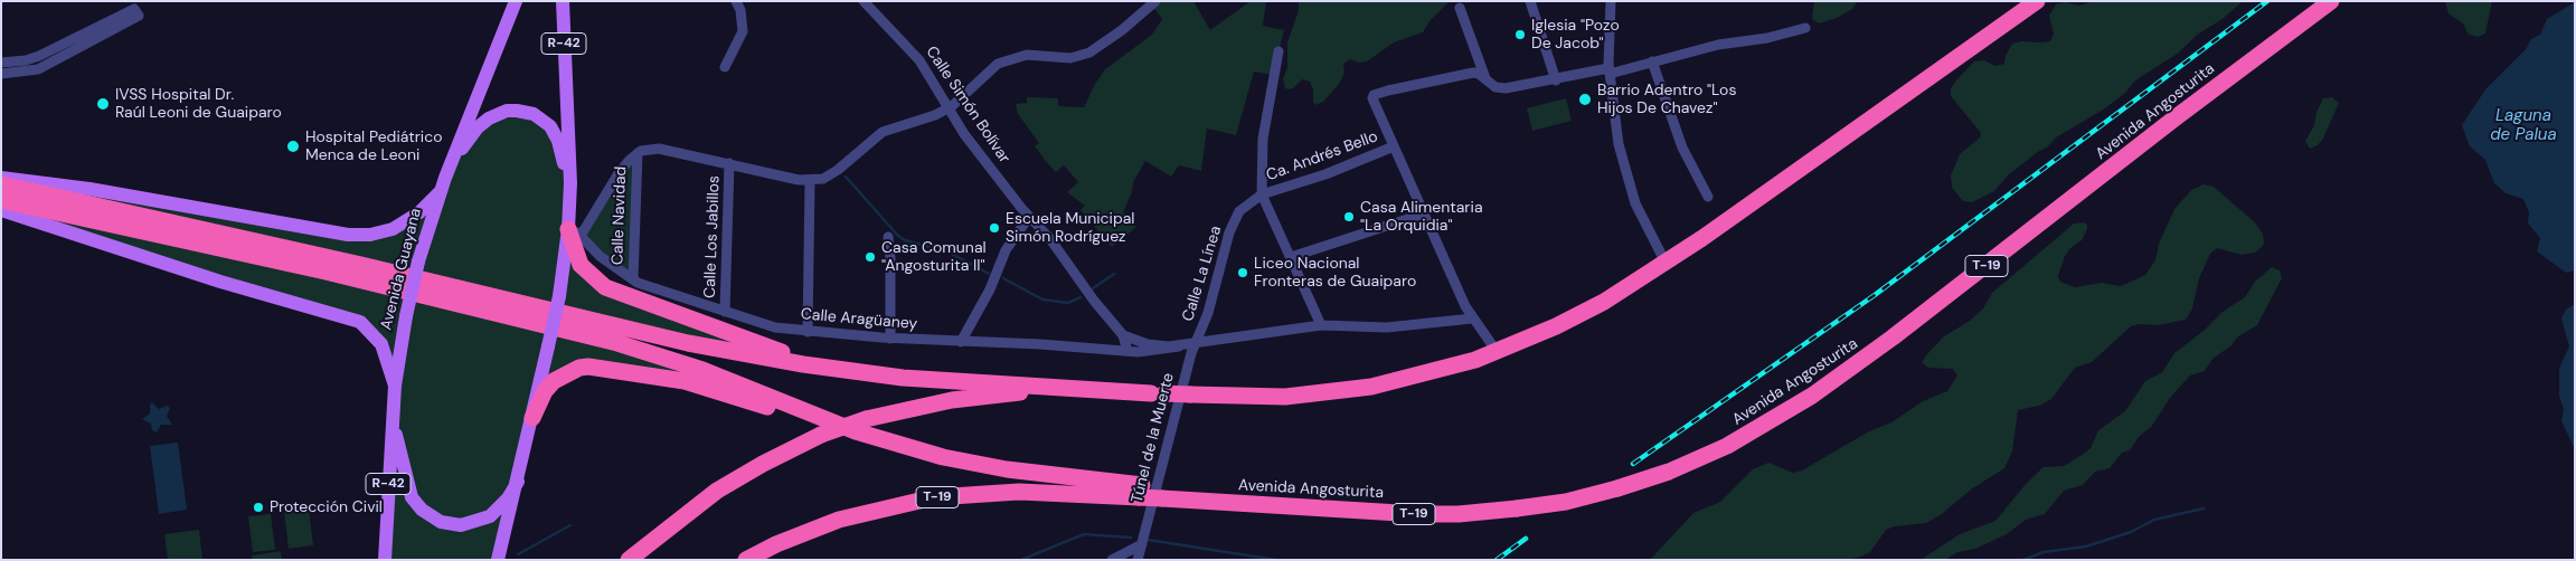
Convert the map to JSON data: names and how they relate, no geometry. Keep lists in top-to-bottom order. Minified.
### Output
{"streets":{"highway":["Avenida Angosturita","T-19"],"main road":["R-42","Avenida Guayana"],"street":["Calle Simón Bolívar","Ca. Andrés Bello","Calle Navidad","Calle Los Jabillos","Calle La Línea","Calle Aragüaney","Túnel de la Muerte"]},"crossings":[["R-42","Calle Aragüaney"],["Avenida Angosturita","T-19"],["Ca. Andrés Bello","Calle La Línea"],["Calle Navidad","Calle Aragüaney"],["Calle Los Jabillos","Calle Aragüaney"],["Calle La Línea","Calle Aragüaney"],["Calle La Línea","Túnel de la Muerte"],["Calle Aragüaney","Túnel de la Muerte"]],"water":["Laguna de Palua"],"places":["Iglesia \"Pozo De Jacob\"","Barrio Adentro \"Los Hijos De Chavez\"","IVSS Hospital Dr. Raúl Leoni de Guaiparo","Hospital Pediátrico Menca de Leoni","Casa Alimentaria \"La Orquidia\"","Escuela Municipal Simón Rodríguez","Casa Comunal \"Angosturita II\"","Liceo Nacional Fronteras de Guaiparo","Protección Civil"]}
